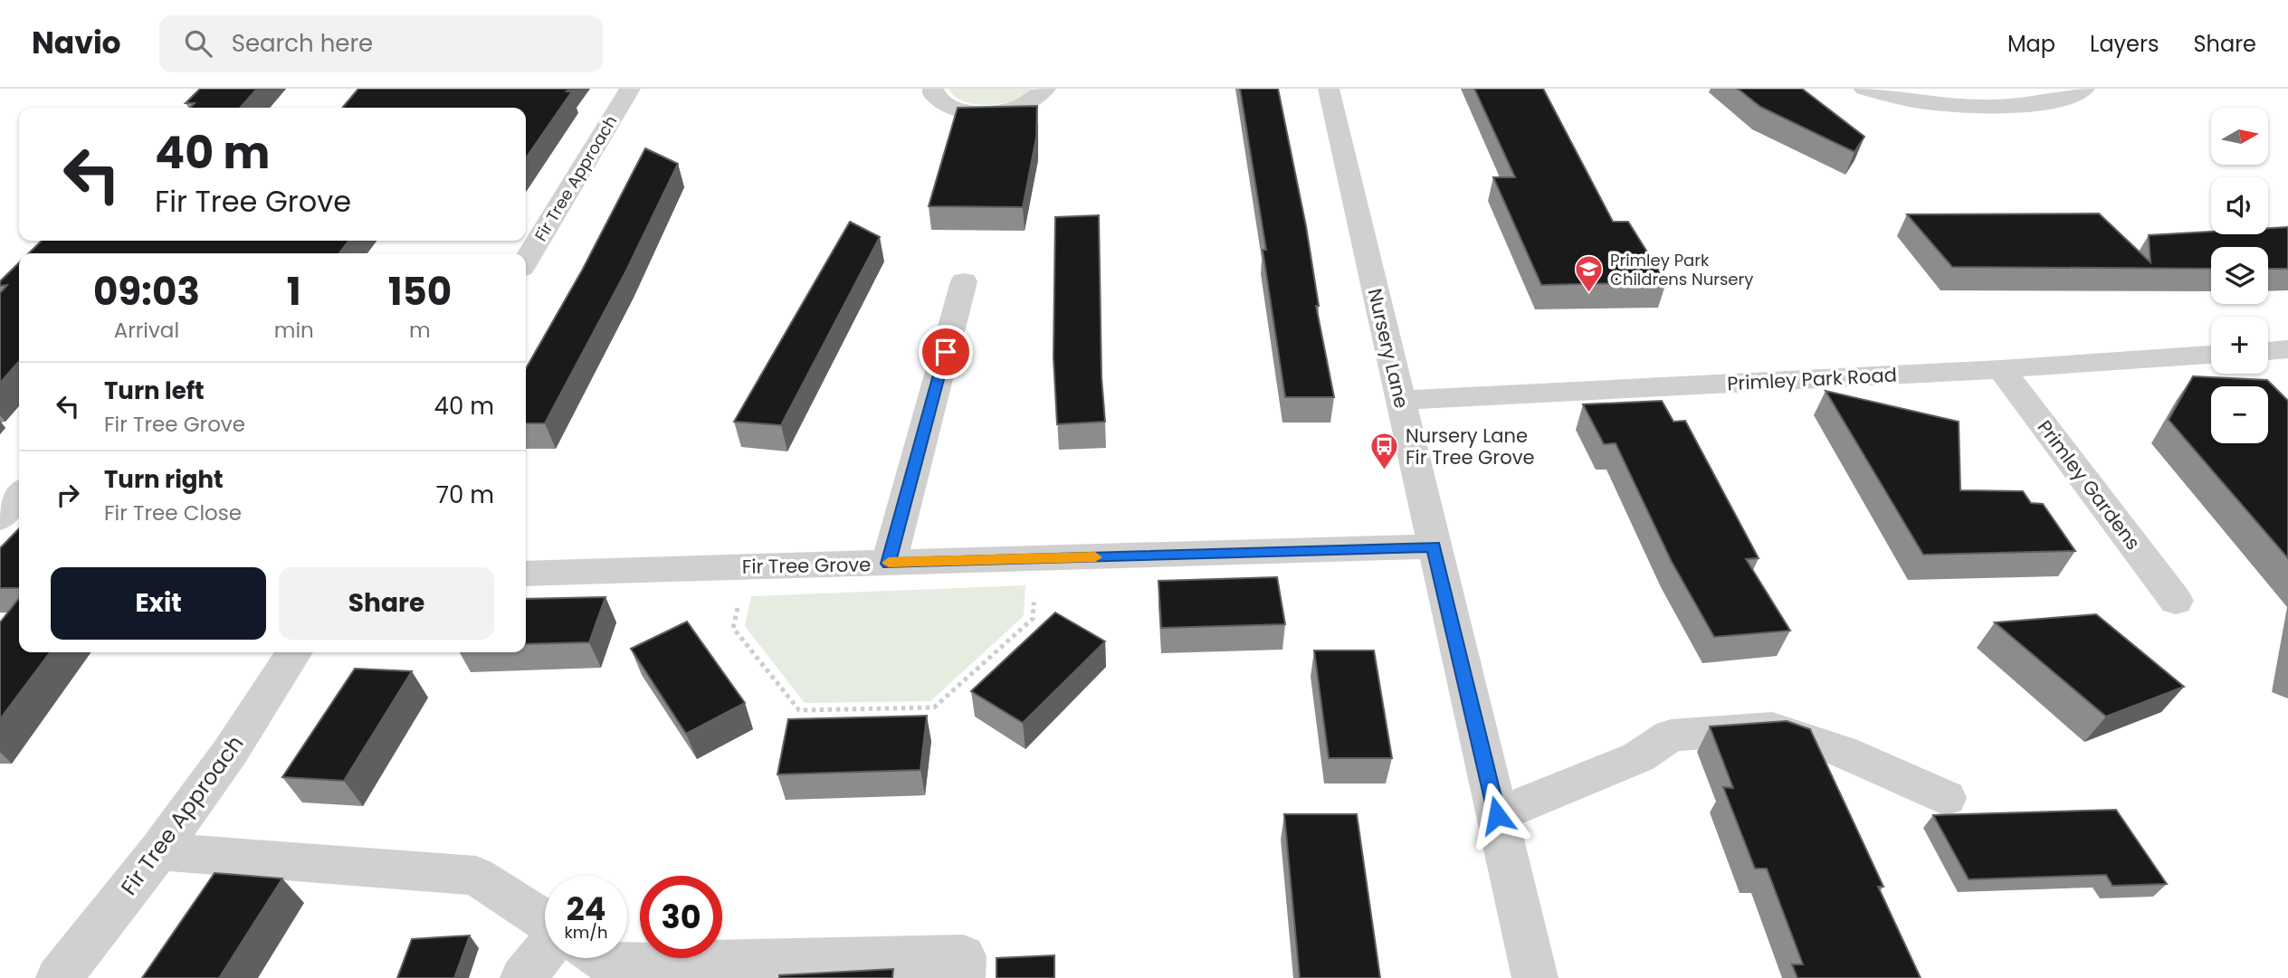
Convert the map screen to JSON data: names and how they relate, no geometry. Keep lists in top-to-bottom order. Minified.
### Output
{"streets":{"street":["Fir Tree Approach","Nursery Lane","Primley Park Road","Primley Gardens","Fir Tree Grove"]},"crossings":[["Nursery Lane","Primley Park Road"],["Nursery Lane","Fir Tree Grove"],["Primley Park Road","Primley Gardens"]],"places":{"school or university":["Primley Park Childrens Nursery"],"bus stop":["Nursery Lane Fir Tree Grove"]},"north":"right","page":{"header":"Navio","search":"Search here","nav":["Map","Layers","Share"],"map_buttons":["+","−"],"turn":["40 m","Fir Tree Grove"],"eta":["09:03","Arrival","1","min","150","m"],"list":[{"name":"Turn left","note":"Fir Tree Grove","value":"40 m"},{"name":"Turn right","note":"Fir Tree Close","value":"70 m"}],"buttons":["Exit","Share"],"speed":"24 km/h","limit":"30"}}
